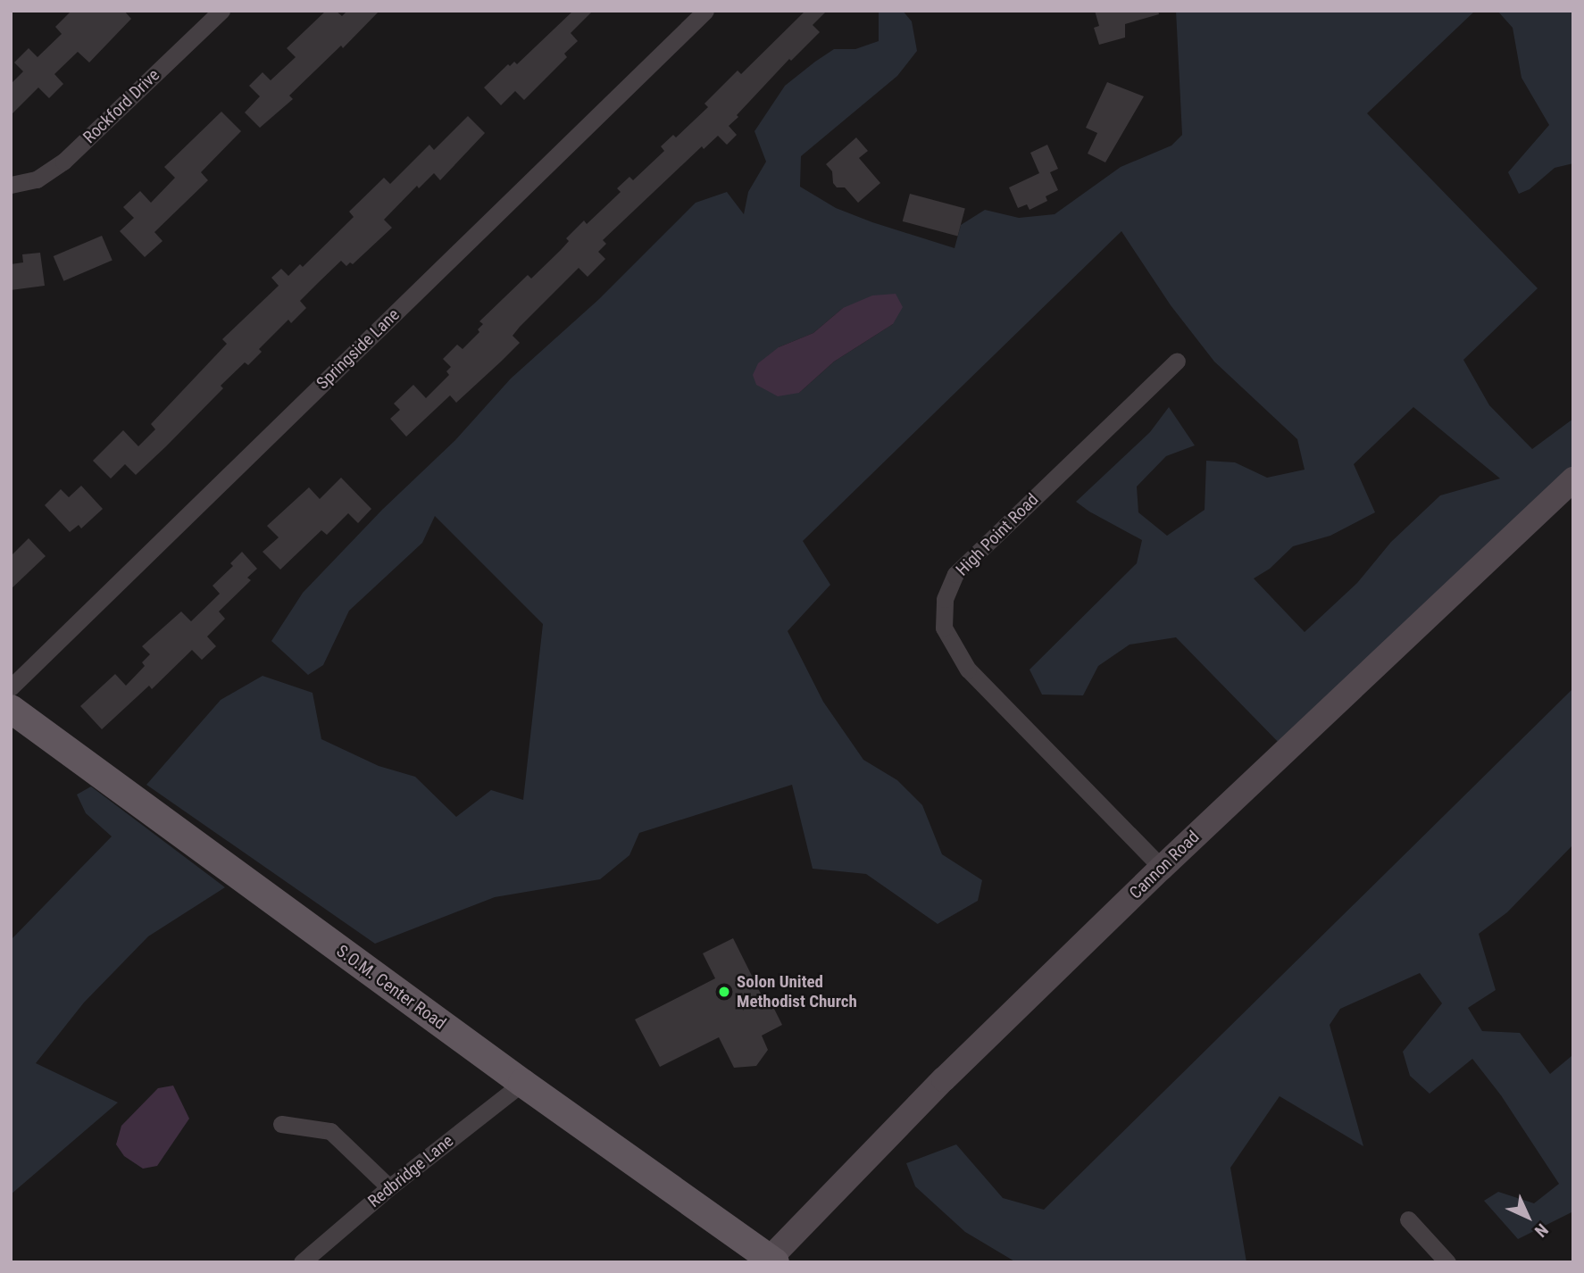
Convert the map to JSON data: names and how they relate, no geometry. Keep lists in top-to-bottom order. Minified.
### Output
{"streets":{"main road":["Cannon Road","S.O.M. Center Road"],"street":["Rockford Drive","Springside Lane","High Point Road","Redbridge Lane"]},"crossings":[["High Point Road","Cannon Road"],["Cannon Road","S.O.M. Center Road"],["S.O.M. Center Road","Redbridge Lane"]],"places":["Solon United Methodist Church"],"north":"bottom right"}
